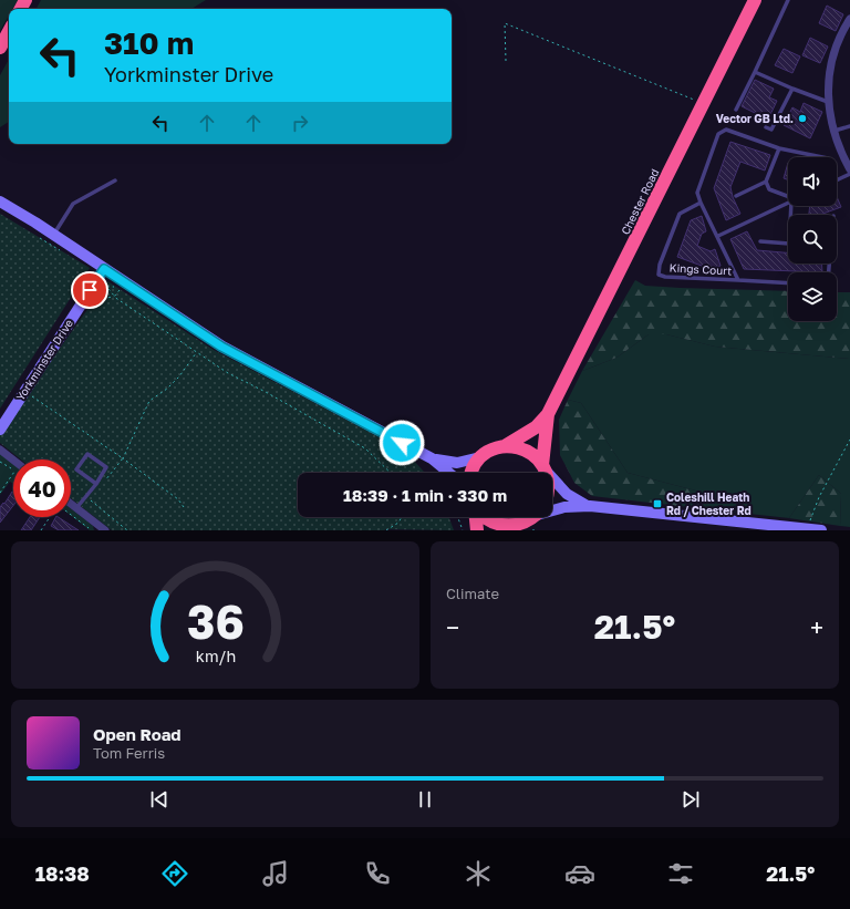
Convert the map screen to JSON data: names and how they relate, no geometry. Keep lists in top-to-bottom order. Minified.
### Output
{"streets":{"highway":["Chester Road"],"street":["Yorkminster Drive"],"lane":["Kings Court"]},"places":{"other":["Vector GB Ltd."],"transit":["Coleshill Heath Rd / Chester Rd"]},"page":{"turn":["310 m","Yorkminster Drive"],"limit":"40","trip":"18:39 · 1 min · 330 m","tile":"Climate","heat":["−","21.5°","+"],"song":["Open Road","Tom Ferris"],"tabs":["18:38","21.5°"],"gauge":["36","km/h"]}}
